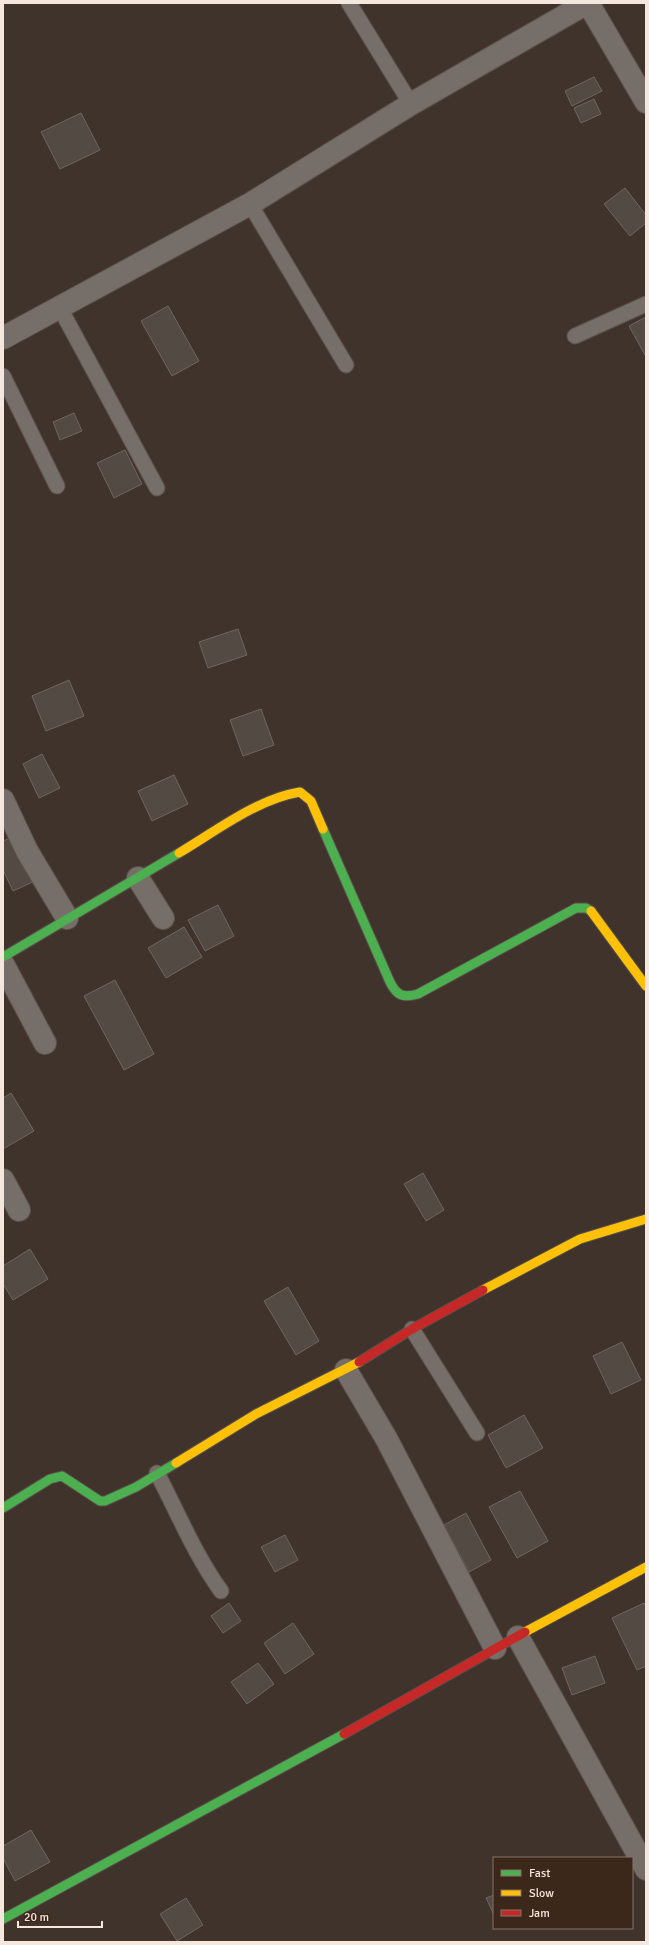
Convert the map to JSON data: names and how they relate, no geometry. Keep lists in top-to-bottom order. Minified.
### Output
{"legend":["Fast","Slow","Jam"],"scale_bar":"20 m"}
